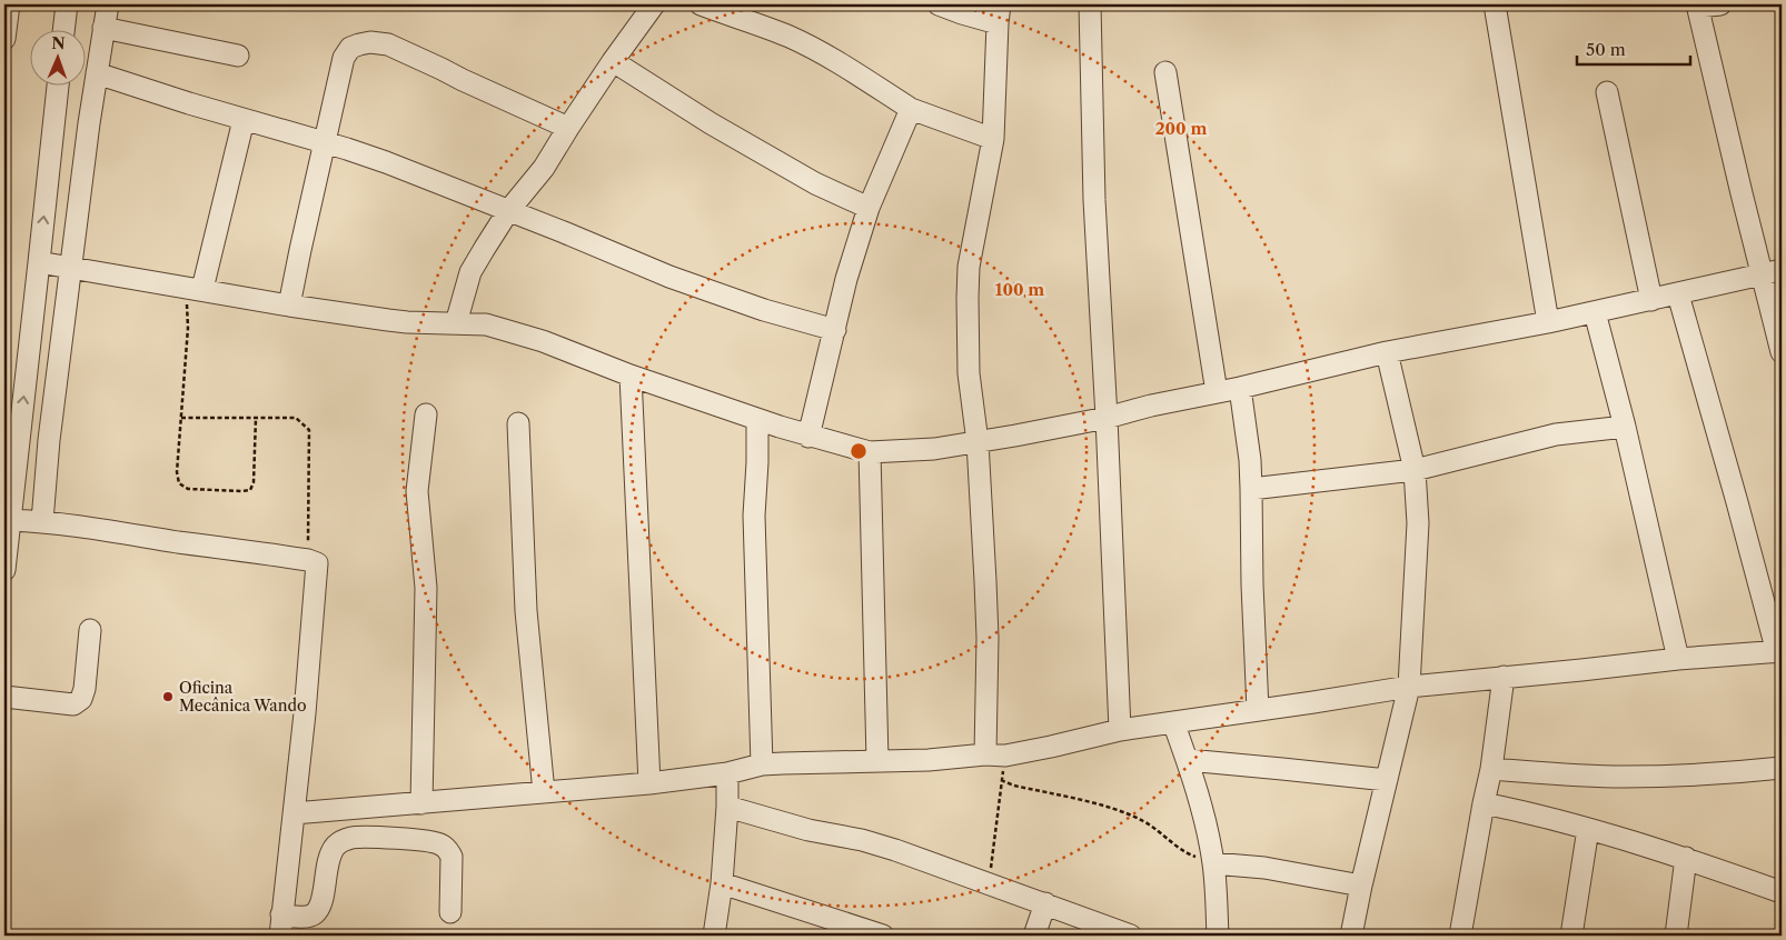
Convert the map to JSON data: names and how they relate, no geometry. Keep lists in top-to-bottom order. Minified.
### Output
{"places":["Oficina Mecânica Wando"],"scale_bar":"50 m","north":"top","rings":["200 m","100 m"]}
